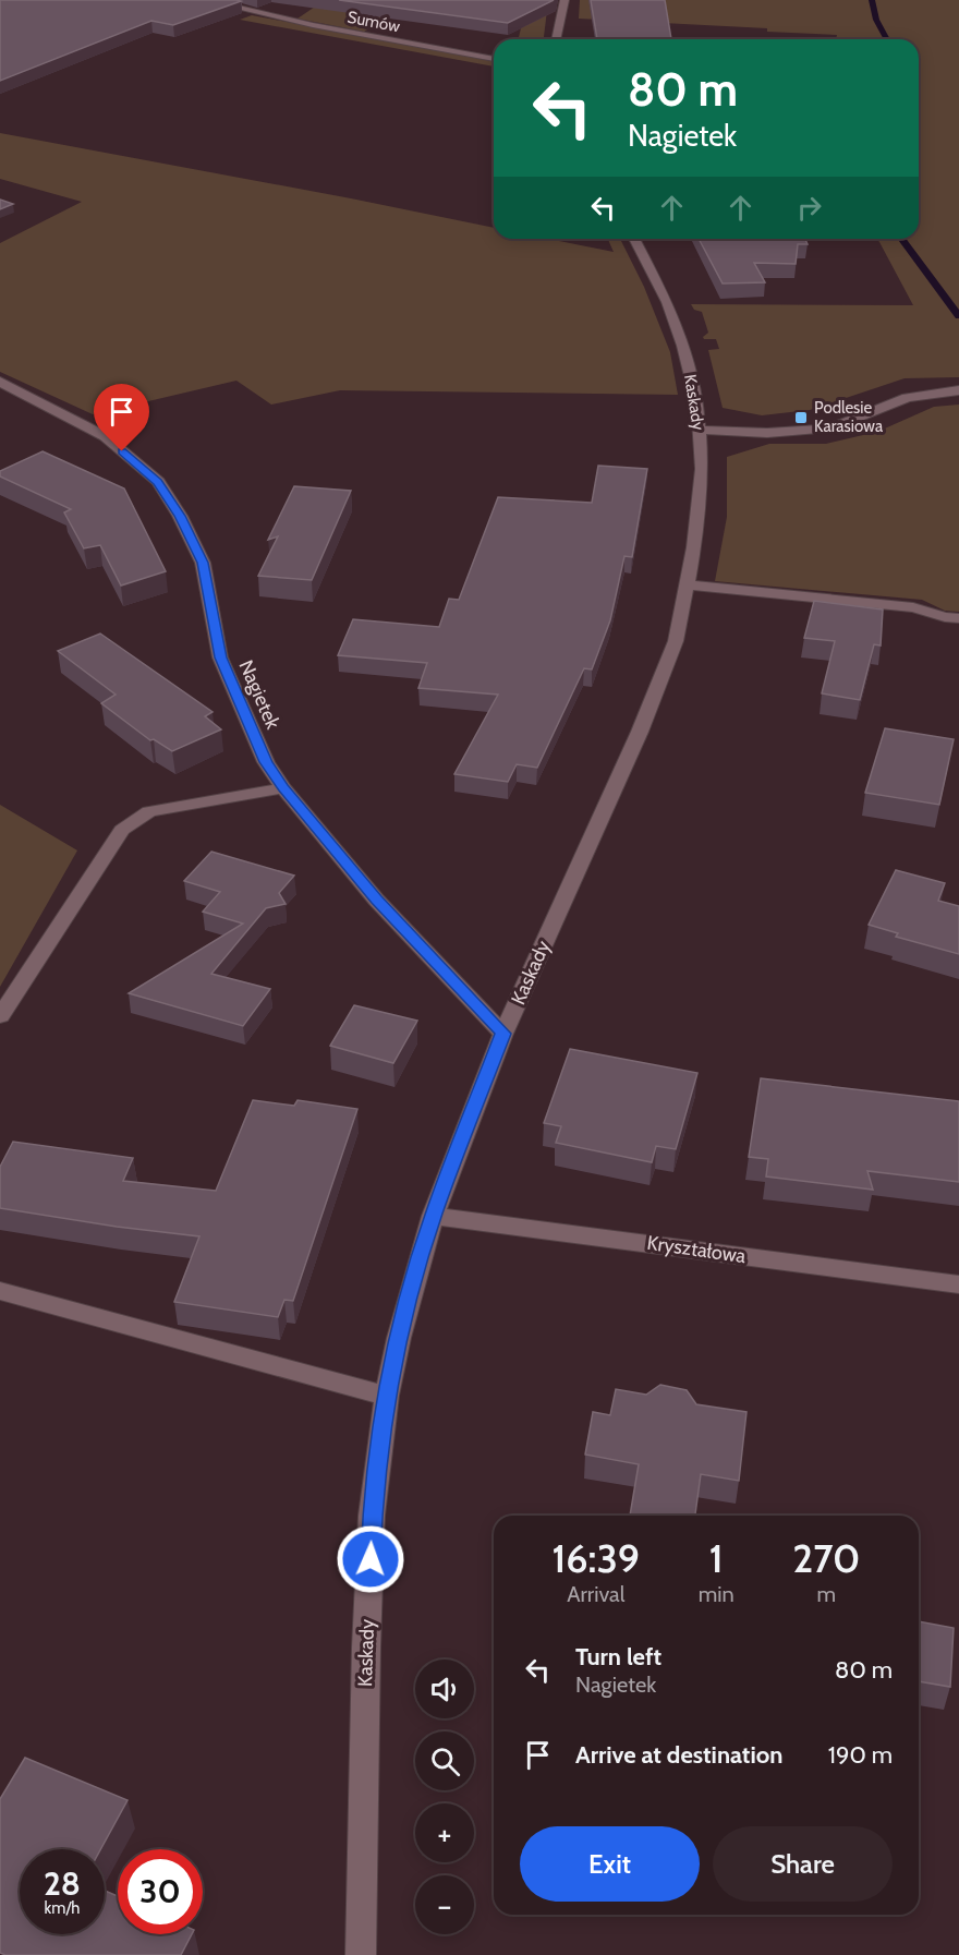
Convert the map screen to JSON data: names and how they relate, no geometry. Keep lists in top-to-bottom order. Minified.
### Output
{"streets":{"street":["Sumów","Kaskady","Nagietek","Kryształowa"]},"crossings":[["Kaskady","Nagietek"],["Kaskady","Kryształowa"]],"places":{"transit":["Podlesie Karasiowa"]},"page":{"turn":["80 m","Nagietek"],"eta":["16:39","Arrival","1","min","270","m"],"list":[{"name":"Turn left","note":"Nagietek","value":"80 m"},{"name":"Arrive at destination","value":"190 m"}],"map_buttons":["+","−"],"buttons":["Exit","Share"],"speed":"28 km/h","limit":"30"}}
